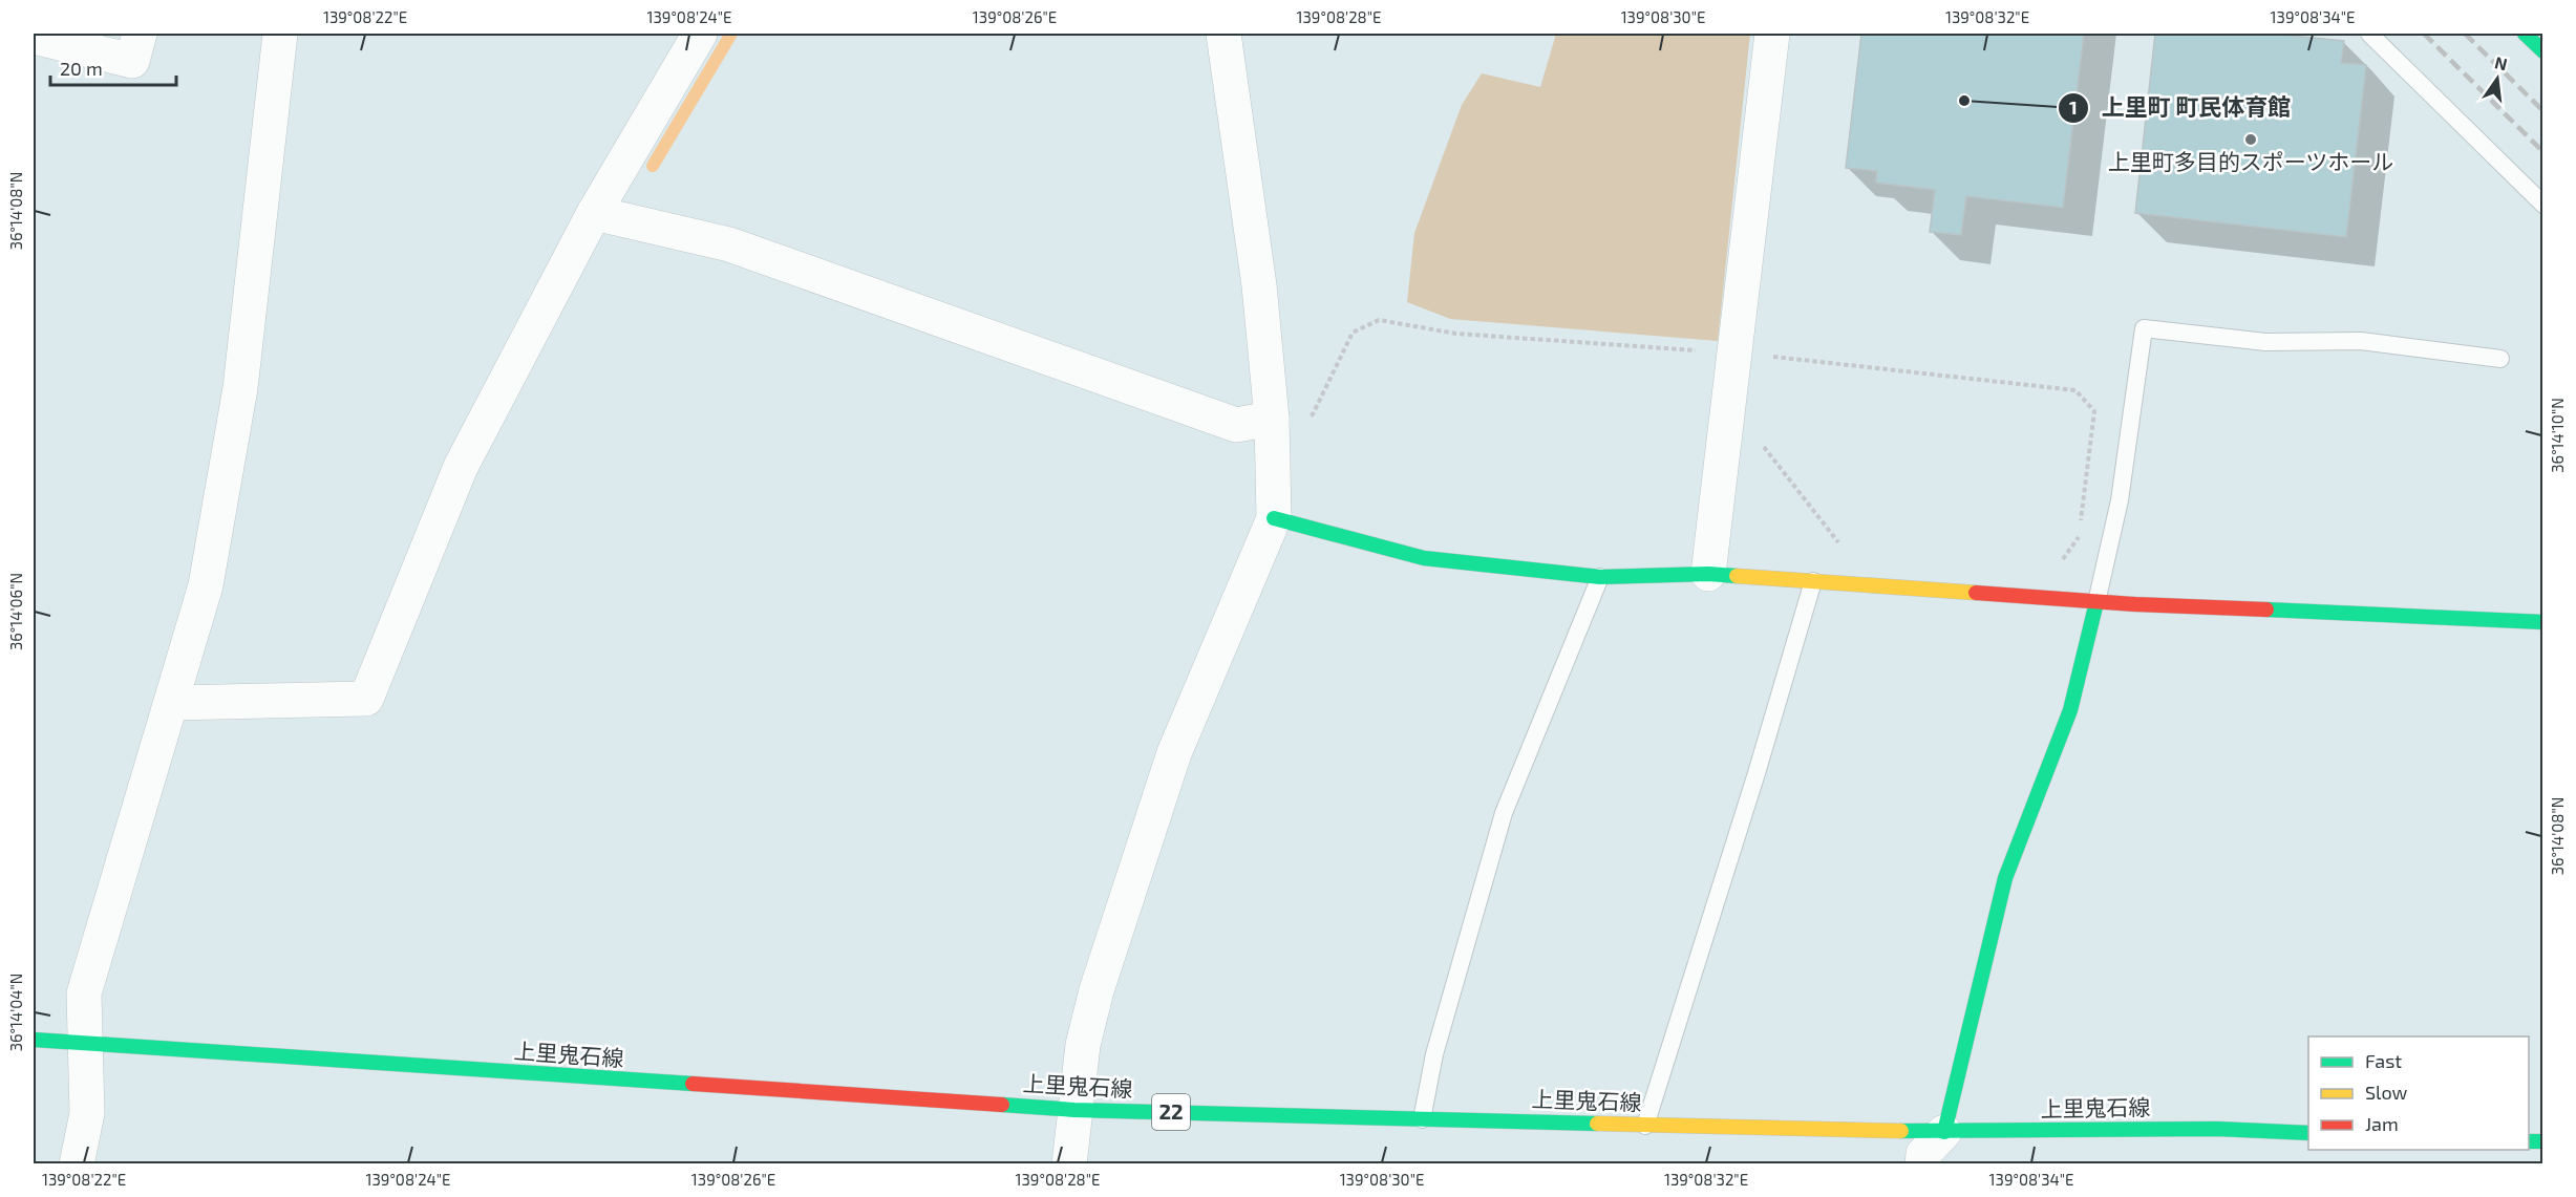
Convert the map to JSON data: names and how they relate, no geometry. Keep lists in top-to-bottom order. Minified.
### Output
{"streets":{"main road":["上里鬼石線","22"]},"places":["上里町 町民体育館","上里町多目的スポーツホール"],"legend":["Fast","Slow","Jam"],"scale_bar":"20 m","north":"top","coordinates":["139°08'22\"E","139°08'24\"E","139°08'26\"E","139°08'28\"E","139°08'30\"E","139°08'32\"E","139°08'34\"E","36°14'08\"N","36°14'10\"N","36°14'06\"N","36°14'04\"N"]}
